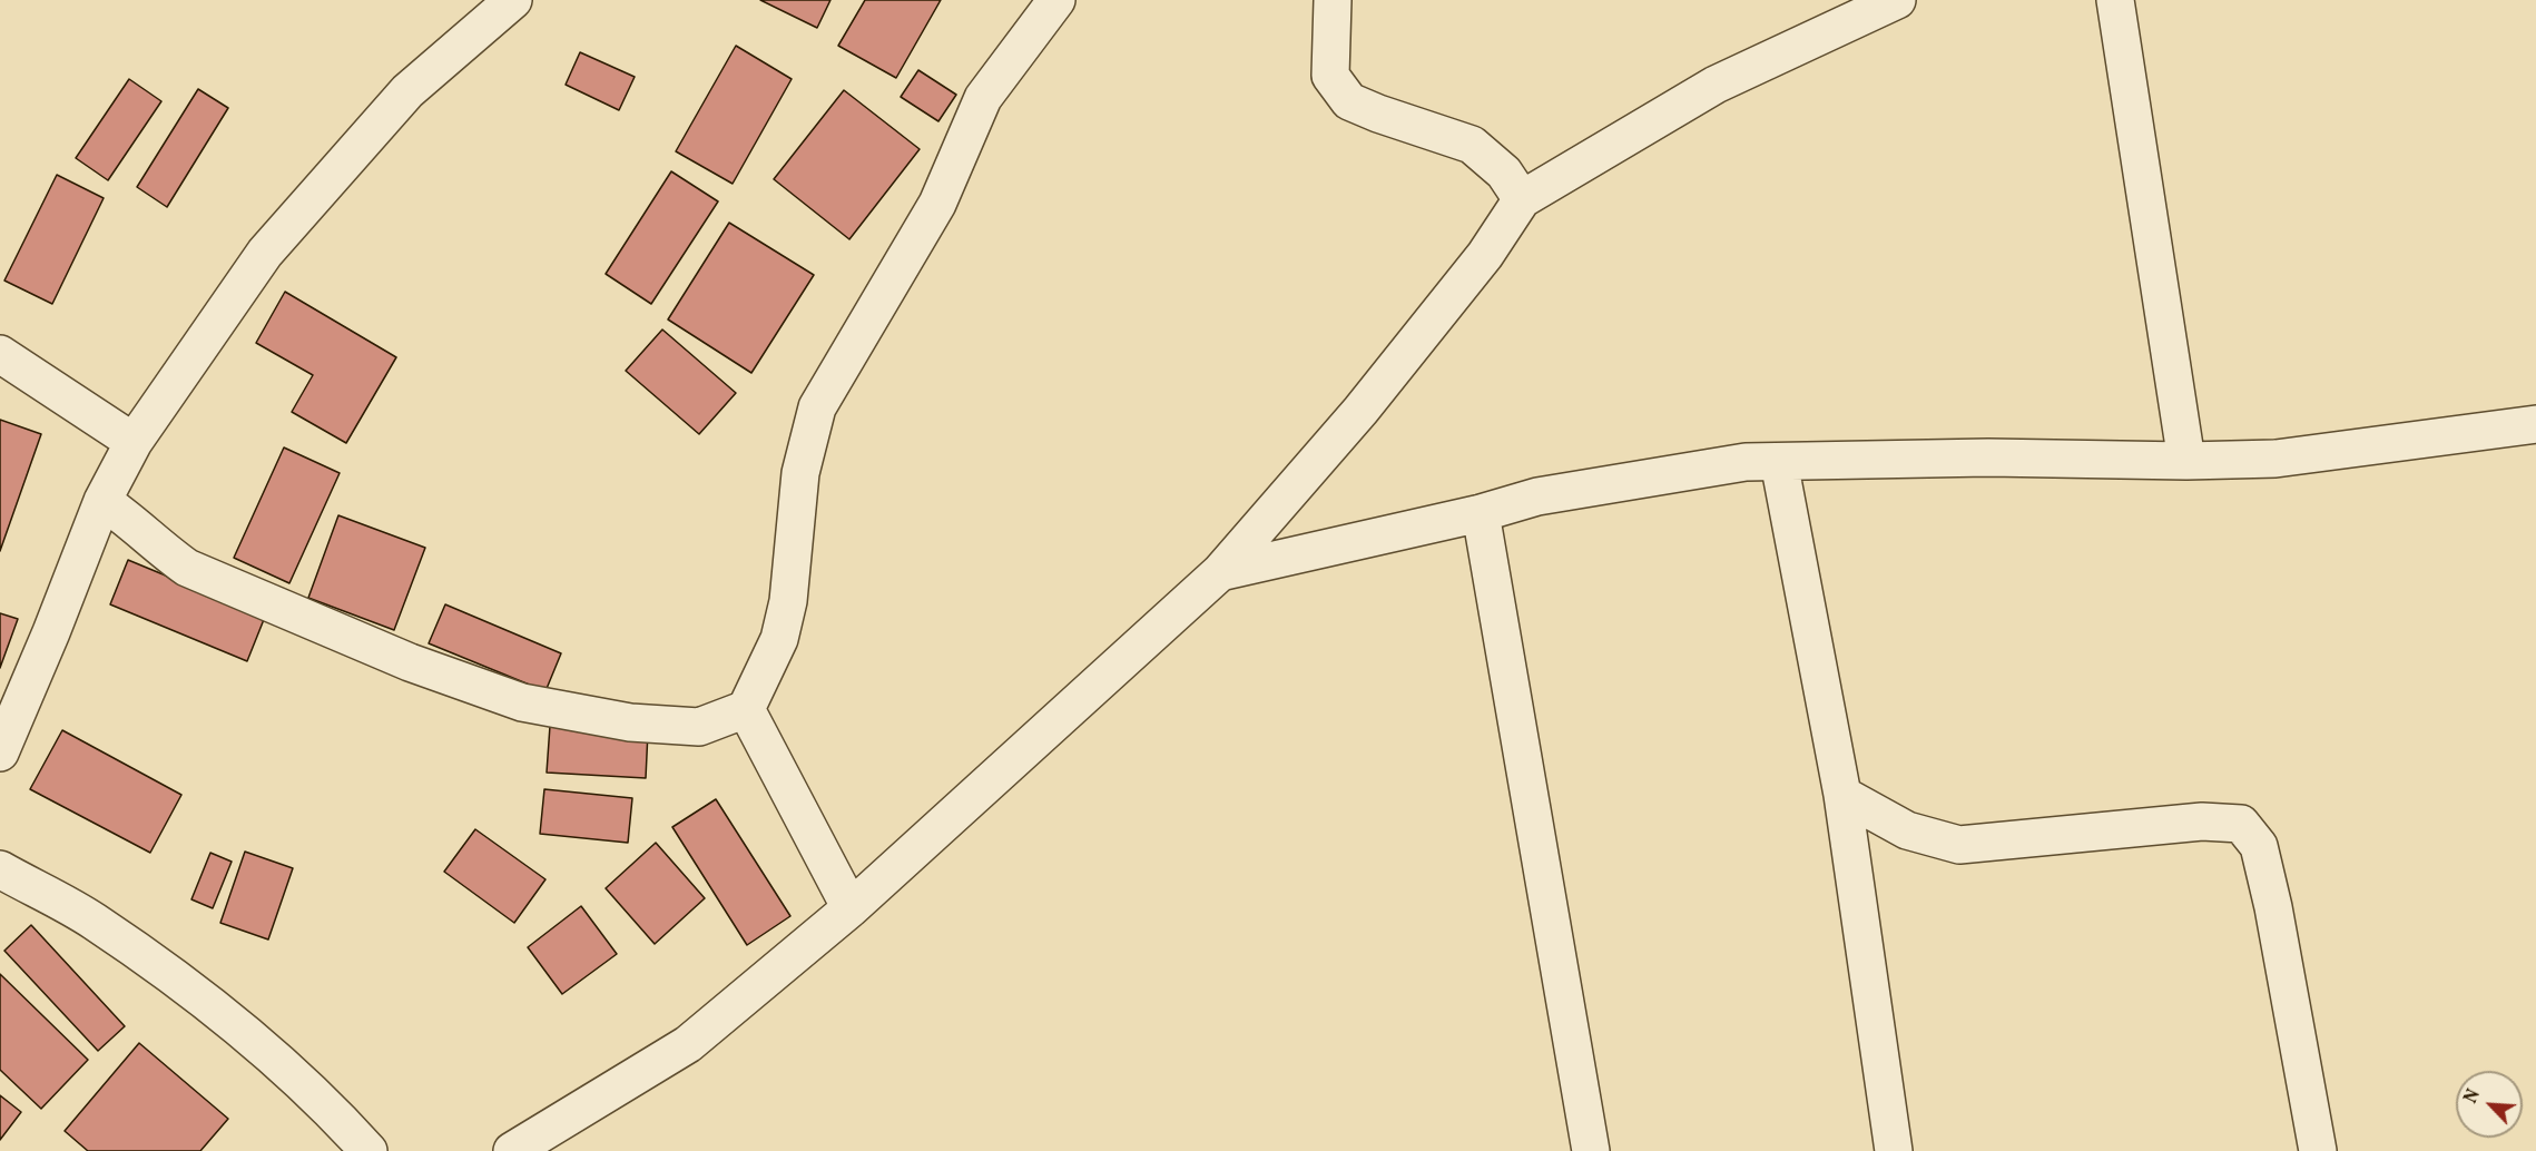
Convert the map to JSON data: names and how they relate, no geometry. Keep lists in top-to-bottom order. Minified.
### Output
{"north":"top left"}
